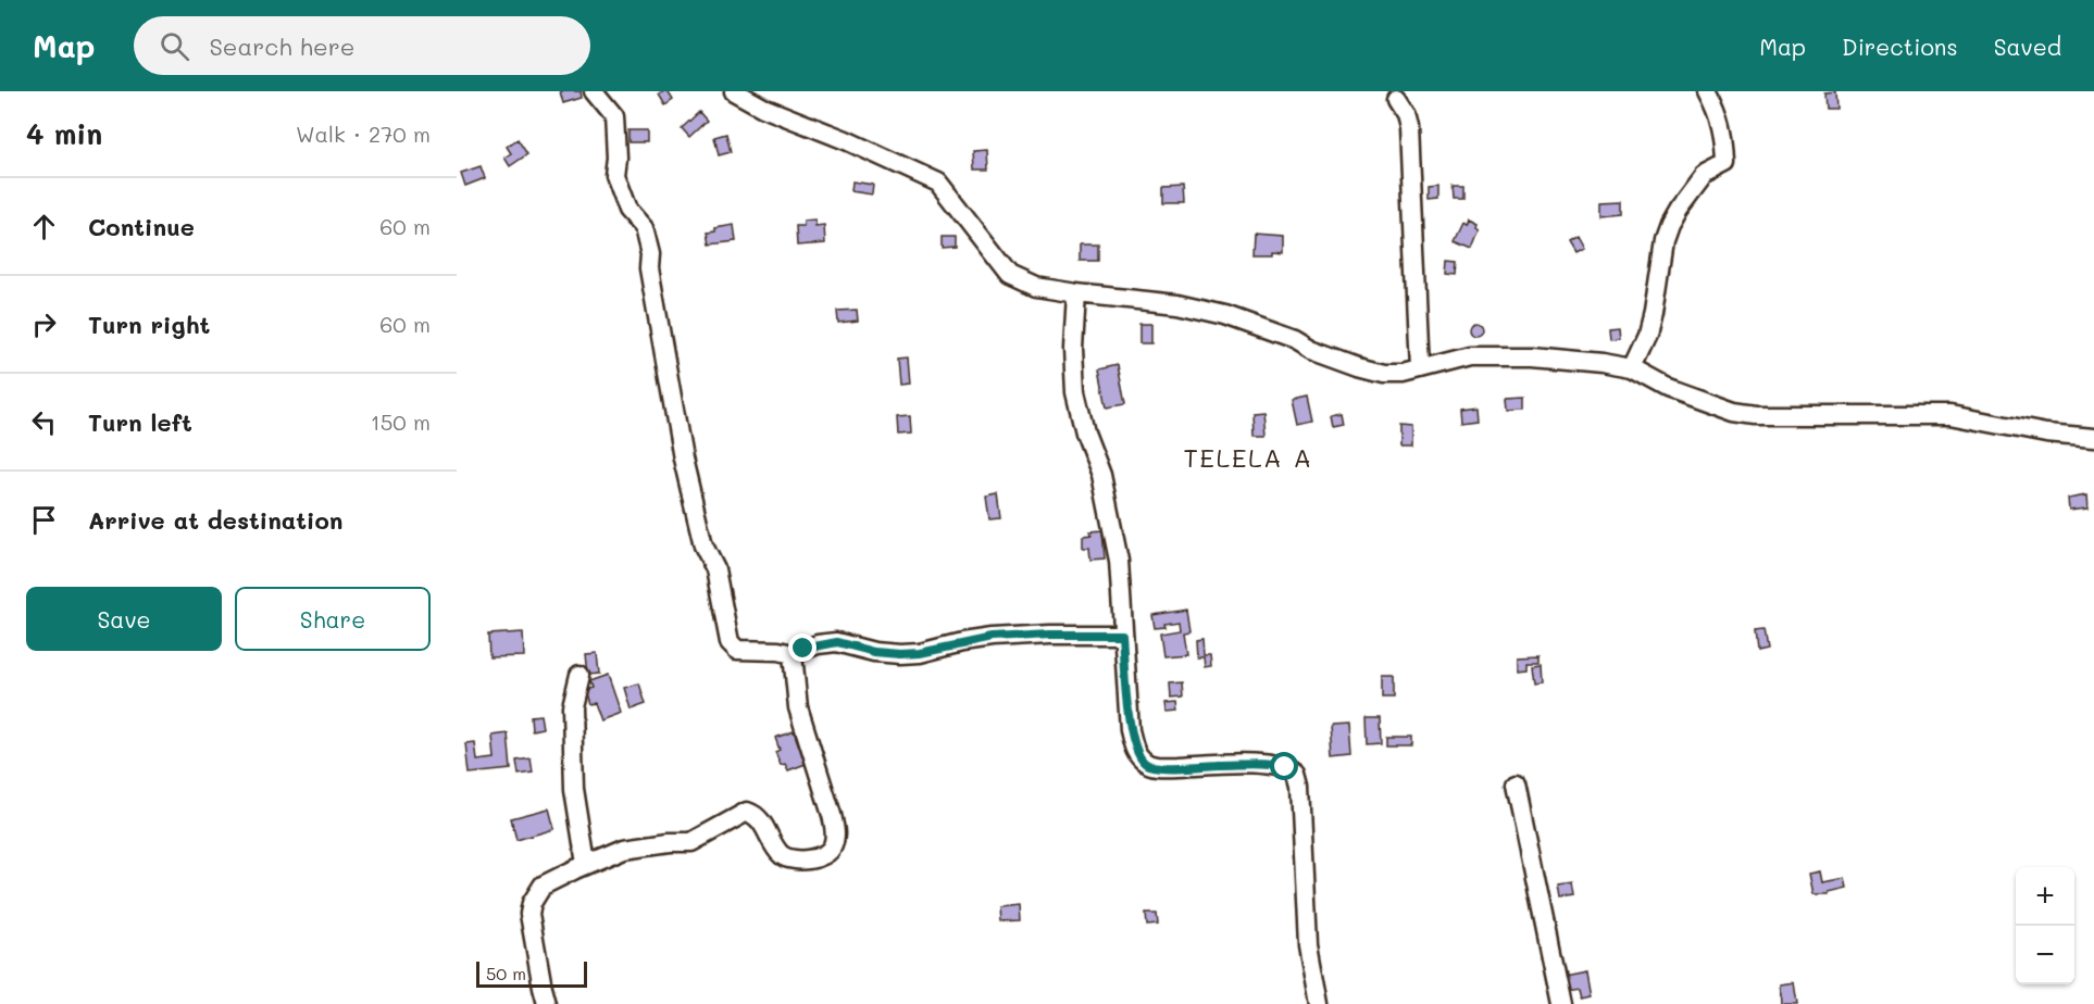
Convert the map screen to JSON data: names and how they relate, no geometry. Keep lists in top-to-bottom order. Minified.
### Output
{"districts":["TELELA A"],"scale_bar":"50 m","page":{"header":"Map","search":"Search here","nav":["Map","Directions","Saved"],"heading":["4 min","Walk · 270 m"],"list":[["Continue","60 m"],["Turn right","60 m"],["Turn left","150 m"],"Arrive at destination"],"buttons":["Save","Share"],"map_buttons":["+","−"],"scale":"50 m"}}
